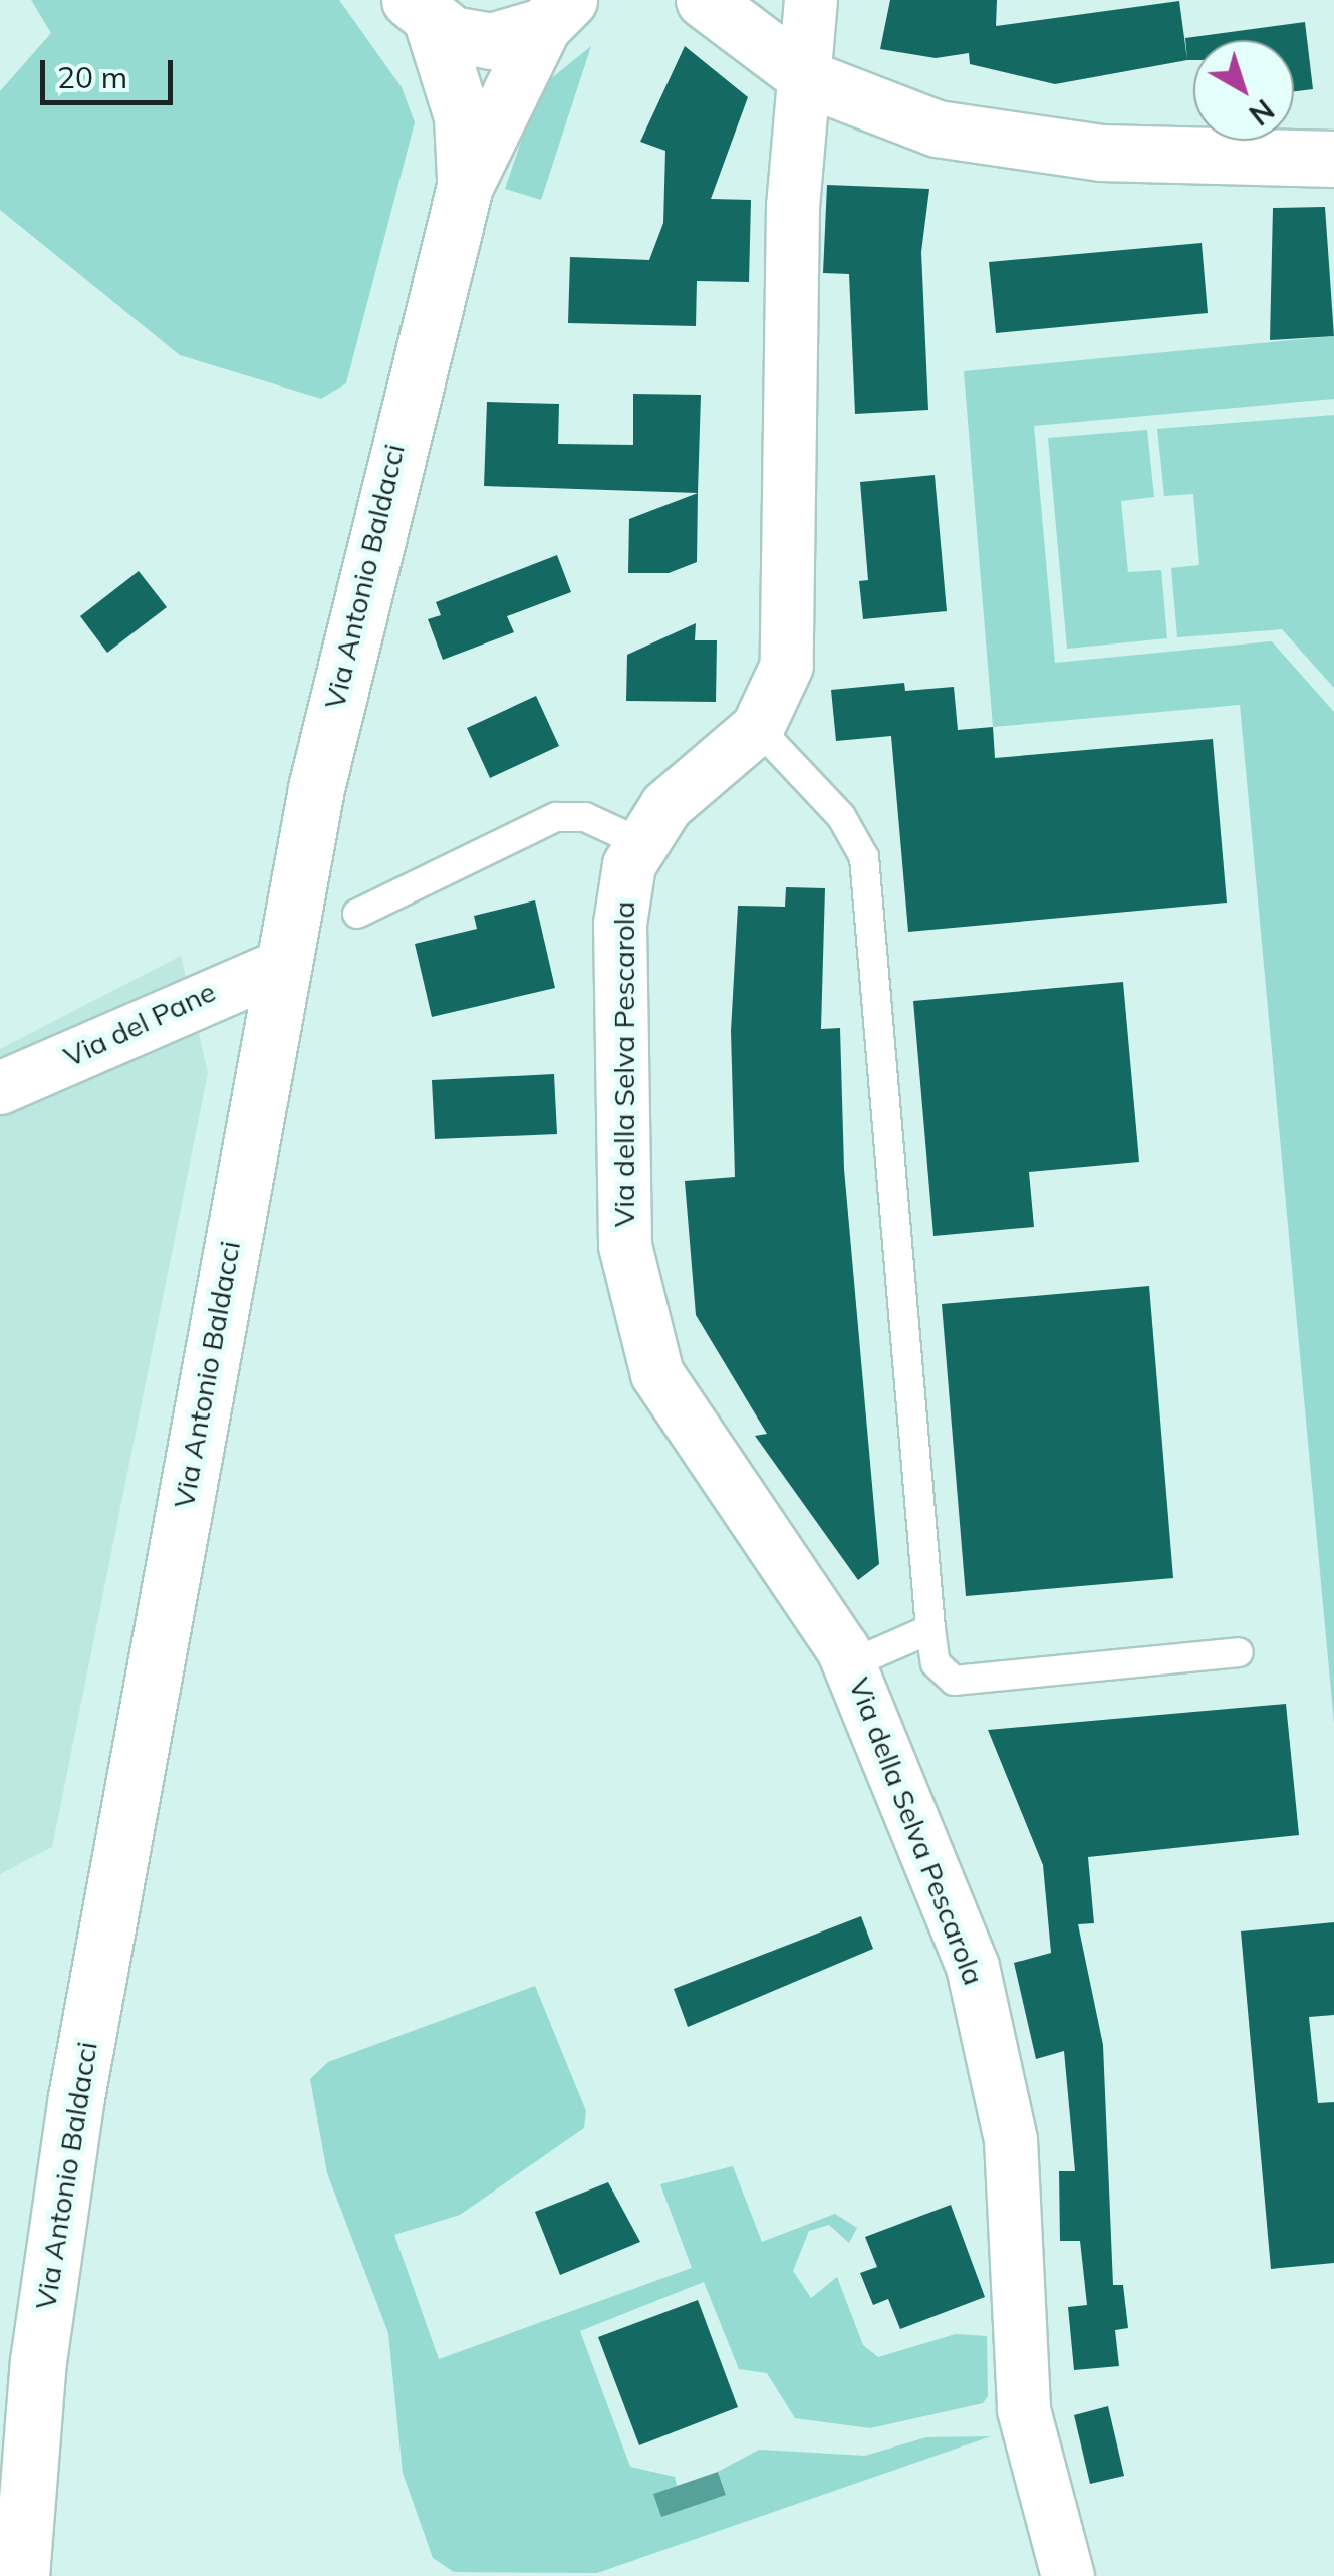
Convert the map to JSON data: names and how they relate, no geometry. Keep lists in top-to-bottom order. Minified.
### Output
{"streets":{"street":["Via Antonio Baldacci","Via del Pane","Via della Selva Pescarola"]},"crossings":[["Via Antonio Baldacci","Via del Pane"]],"scale_bar":"20 m","north":"bottom right"}
